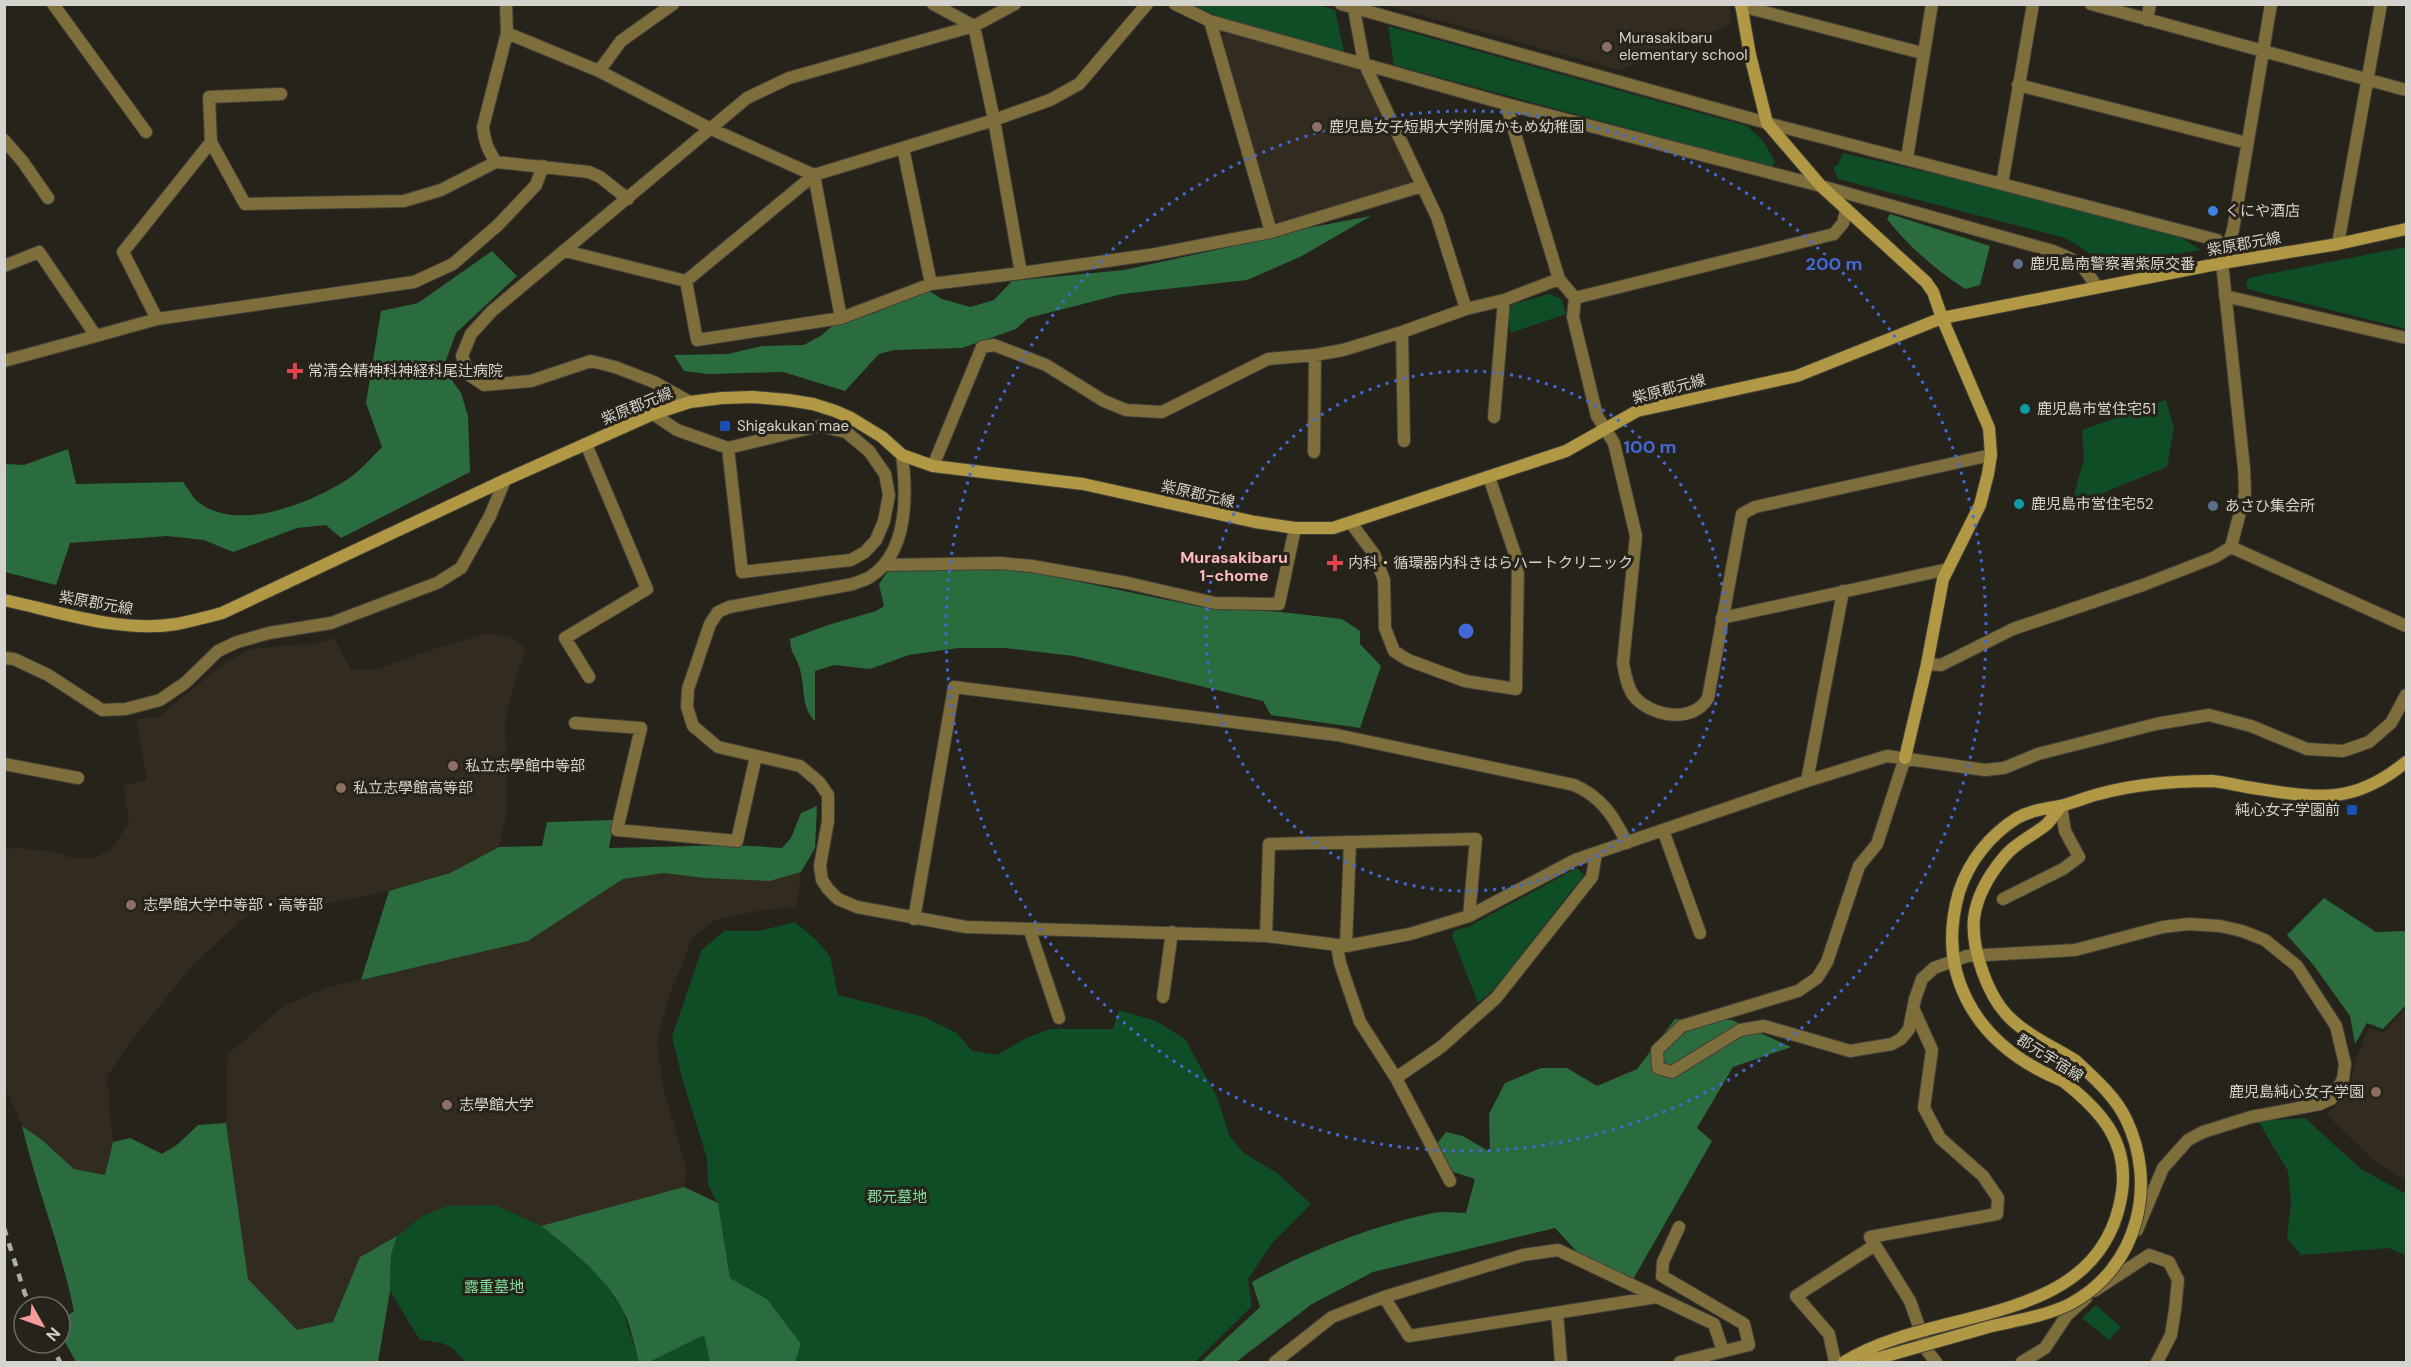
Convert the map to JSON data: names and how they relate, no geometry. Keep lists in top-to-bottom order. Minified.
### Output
{"streets":{"street":["紫原郡元線","郡元宇宿線"]},"districts":["Murasakibaru 1-chome"],"parks":["郡元墓地","露重墓地"],"places":{"other":["Murasakibaru elementary school","鹿児島女子短期大学附属かもめ幼稚園","くにや酒店","鹿児島南警察署紫原交番","鹿児島市営住宅51","鹿児島市営住宅52","あさひ集会所","私立志學館中等部","私立志學館高等部","志學館大学中等部・高等部","鹿児島純心女子学園","志學館大学"],"health":["常清会精神科神経科尾辻病院","内科・循環器内科きはらハートクリニック"],"transit":["Shigakukan mae","純心女子学園前"]},"north":"bottom right","rings":["200 m","100 m"]}
